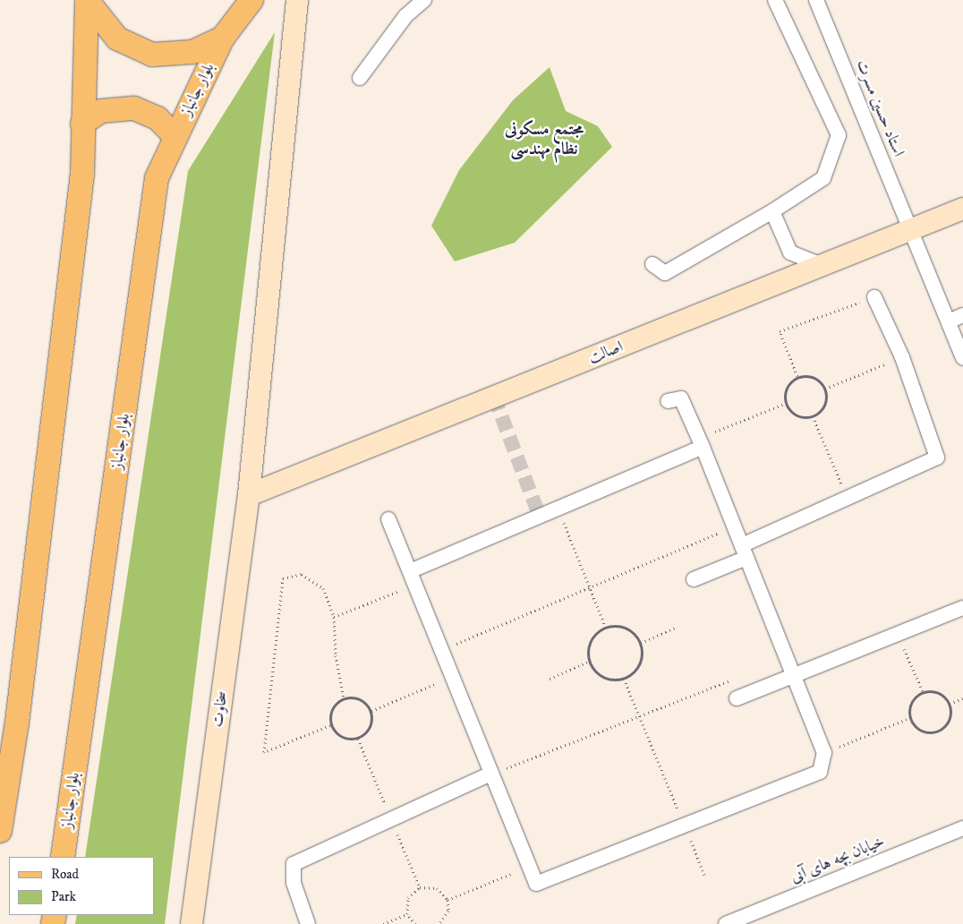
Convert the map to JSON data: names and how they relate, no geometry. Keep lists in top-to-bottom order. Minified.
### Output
{"streets":{"main road":["بلوار جانباز"],"street":["استاد حسین مسرت","اصالت","سخاوت","خیابان بچه های آبی"]},"crossings":[["استاد حسین مسرت","اصالت"],["اصالت","سخاوت"]],"districts":["مجتمع مسکونی نظام مهندسی"],"legend":["Road","Park"]}
